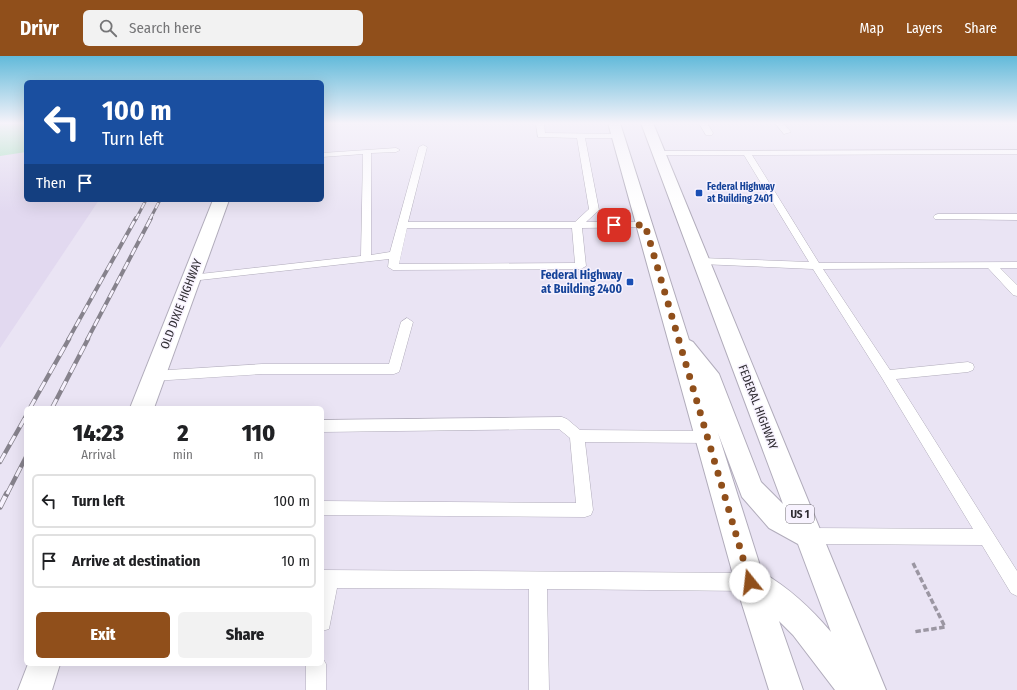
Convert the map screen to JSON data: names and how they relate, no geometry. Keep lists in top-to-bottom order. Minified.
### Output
{"streets":{"main road":["OLD DIXIE HIGHWAY","FEDERAL HIGHWAY","US 1"]},"places":{"transit":["Federal Highway at Building 2401","Federal Highway at Building 2400"]},"page":{"header":"Drivr","search":"Search here","nav":["Map","Layers","Share"],"turn":["100 m","Turn left"],"then":"Then","eta":["14:23","Arrival","2","min","110","m"],"list":[{"name":"Turn left","value":"100 m"},{"name":"Arrive at destination","value":"10 m"}],"buttons":["Exit","Share"]}}
